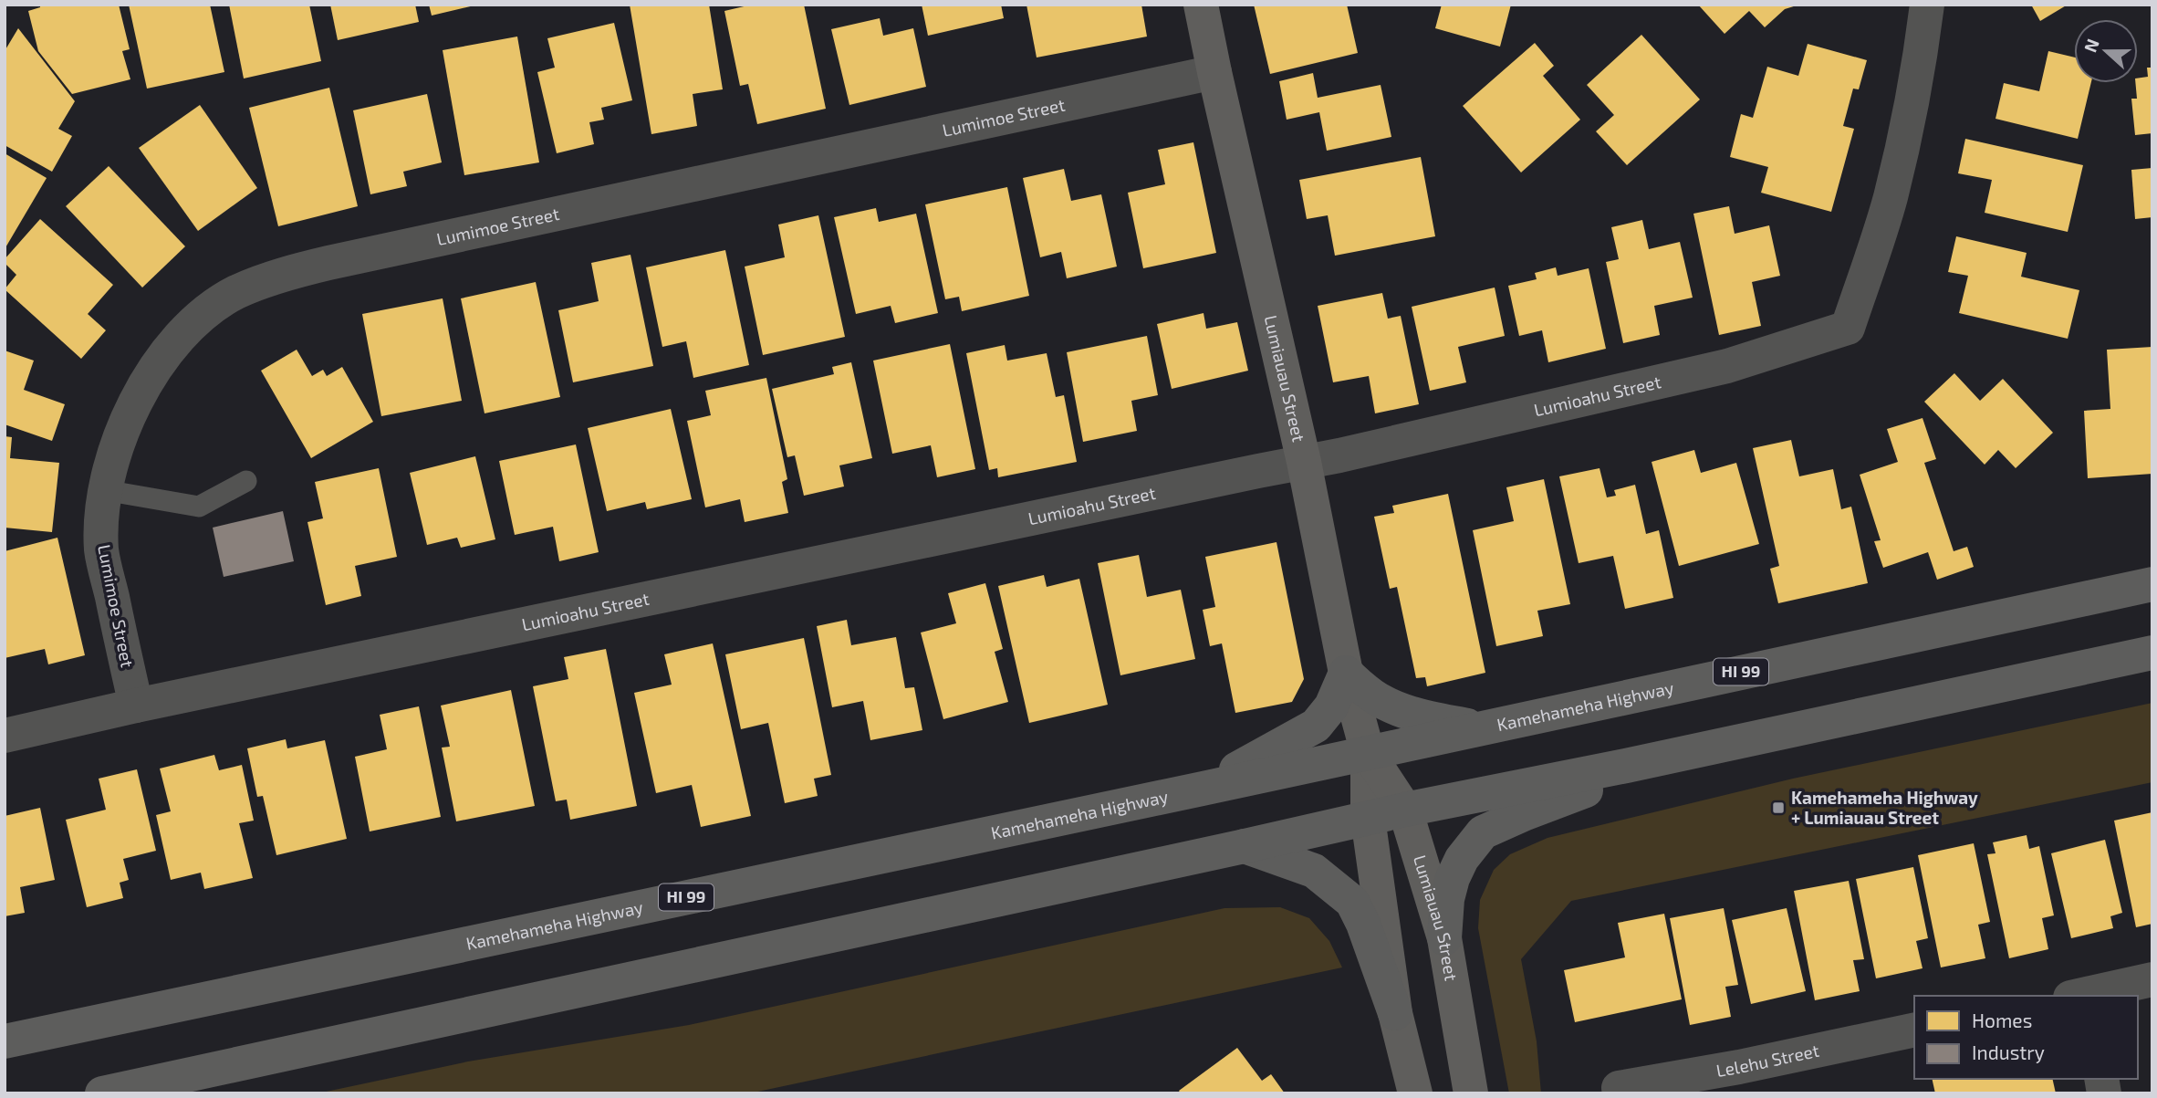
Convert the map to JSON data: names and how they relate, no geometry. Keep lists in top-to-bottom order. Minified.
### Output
{"streets":{"main road":["HI 99","Kamehameha Highway"],"street":["Lumimoe Street","Lumiauau Street","Lumioahu Street","Lelehu Street"]},"crossings":[["Lumimoe Street","Lumiauau Street"],["Lumimoe Street","Lumioahu Street"],["Lumiauau Street","Lumioahu Street"],["Lumiauau Street","Kamehameha Highway"]],"places":{"transit":["Kamehameha Highway + Lumiauau Street"]},"legend":["Homes","Industry"],"north":"left"}
